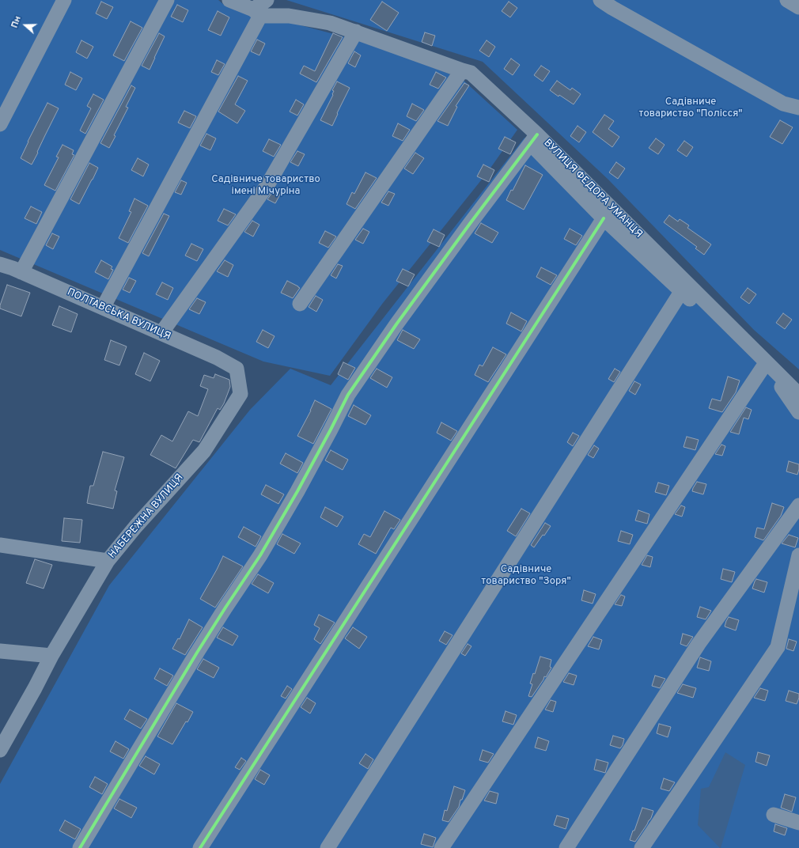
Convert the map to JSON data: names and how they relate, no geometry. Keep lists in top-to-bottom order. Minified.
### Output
{"streets":{"street":["ВУЛИЦЯ ФЕДОРА УМАНЦЯ","ПОЛТАВСЬКА ВУЛИЦЯ","НАБЕРЕЖНА ВУЛИЦЯ"]},"crossings":[["ПОЛТАВСЬКА ВУЛИЦЯ","НАБЕРЕЖНА ВУЛИЦЯ"]],"parks":["Садівниче товариство \"Полісся\"","Садівниче товариство імені Мічуріна","Садівниче товариство \"Зоря\""],"north":"left"}
